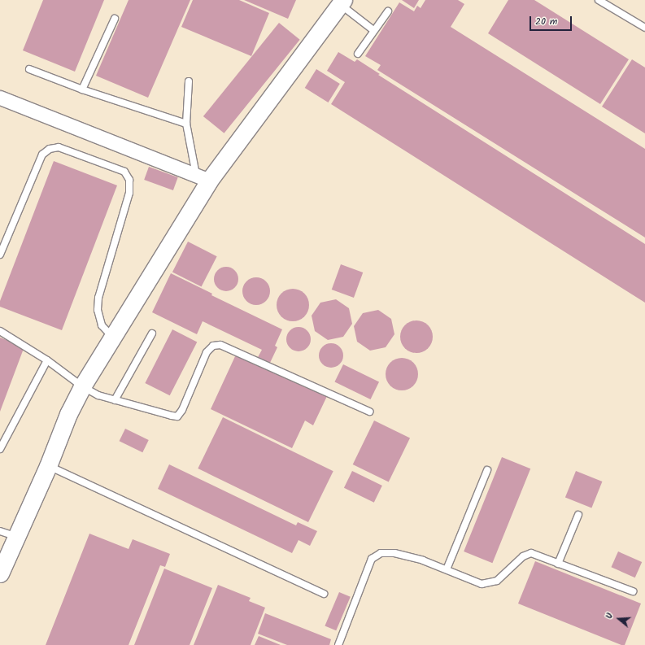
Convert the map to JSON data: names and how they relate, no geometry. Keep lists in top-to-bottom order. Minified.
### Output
{"scale_bar":"20 m","north":"left"}
